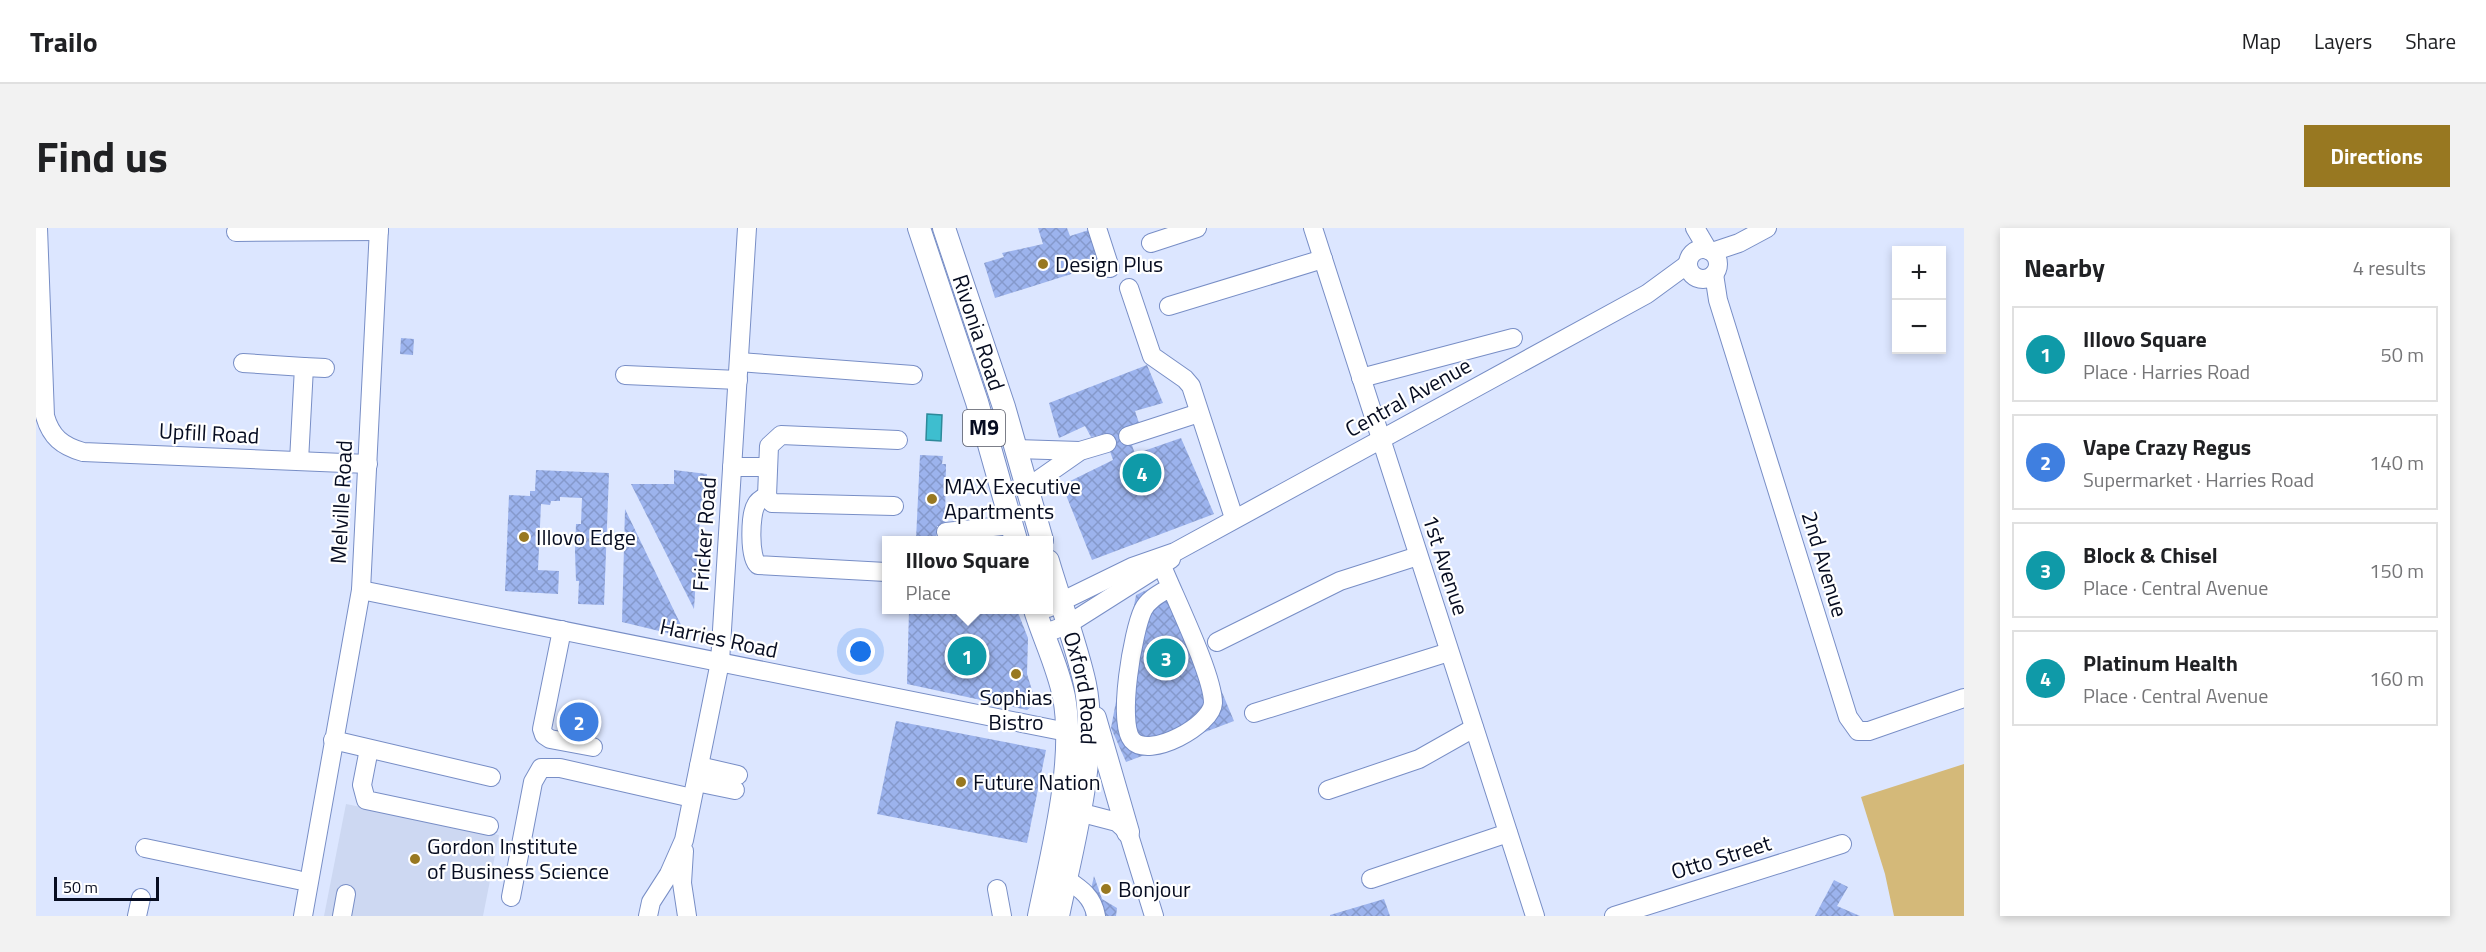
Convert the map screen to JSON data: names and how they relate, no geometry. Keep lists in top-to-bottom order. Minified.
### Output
{"streets":{"main road":["Rivonia Road","M9","Oxford Road"],"street":["Central Avenue","Upfill Road","Melville Road","Fricker Road","2nd Avenue","1st Avenue","Harries Road","Otto Street"]},"crossings":[["Central Avenue","2nd Avenue"],["Central Avenue","1st Avenue"],["Central Avenue","Oxford Road"],["Upfill Road","Melville Road"],["Melville Road","Harries Road"],["Fricker Road","Harries Road"],["Harries Road","Oxford Road"]],"places":["Design Plus","MAX Executive Apartments","Illovo Edge","Sophias Bistro","Future Nation","Gordon Institute of Business Science","Bonjour"],"scale_bar":"50 m","page":{"header":"Trailo","nav":["Map","Layers","Share"],"title":"Find us","buttons":"Directions","heading":["Nearby","4 results"],"map_buttons":["+","−"],"list":[{"mark":"1","name":"Illovo Square","note":"Place · Harries Road","value":"50 m"},{"mark":"2","name":"Vape Crazy Regus","note":"Supermarket · Harries Road","value":"140 m"},{"mark":"3","name":"Block & Chisel","note":"Place · Central Avenue","value":"150 m"},{"mark":"4","name":"Platinum Health","note":"Place · Central Avenue","value":"160 m"}],"pins":["4","1","3","2"],"popup":["Illovo Square","Place"],"scale":"50 m"}}
